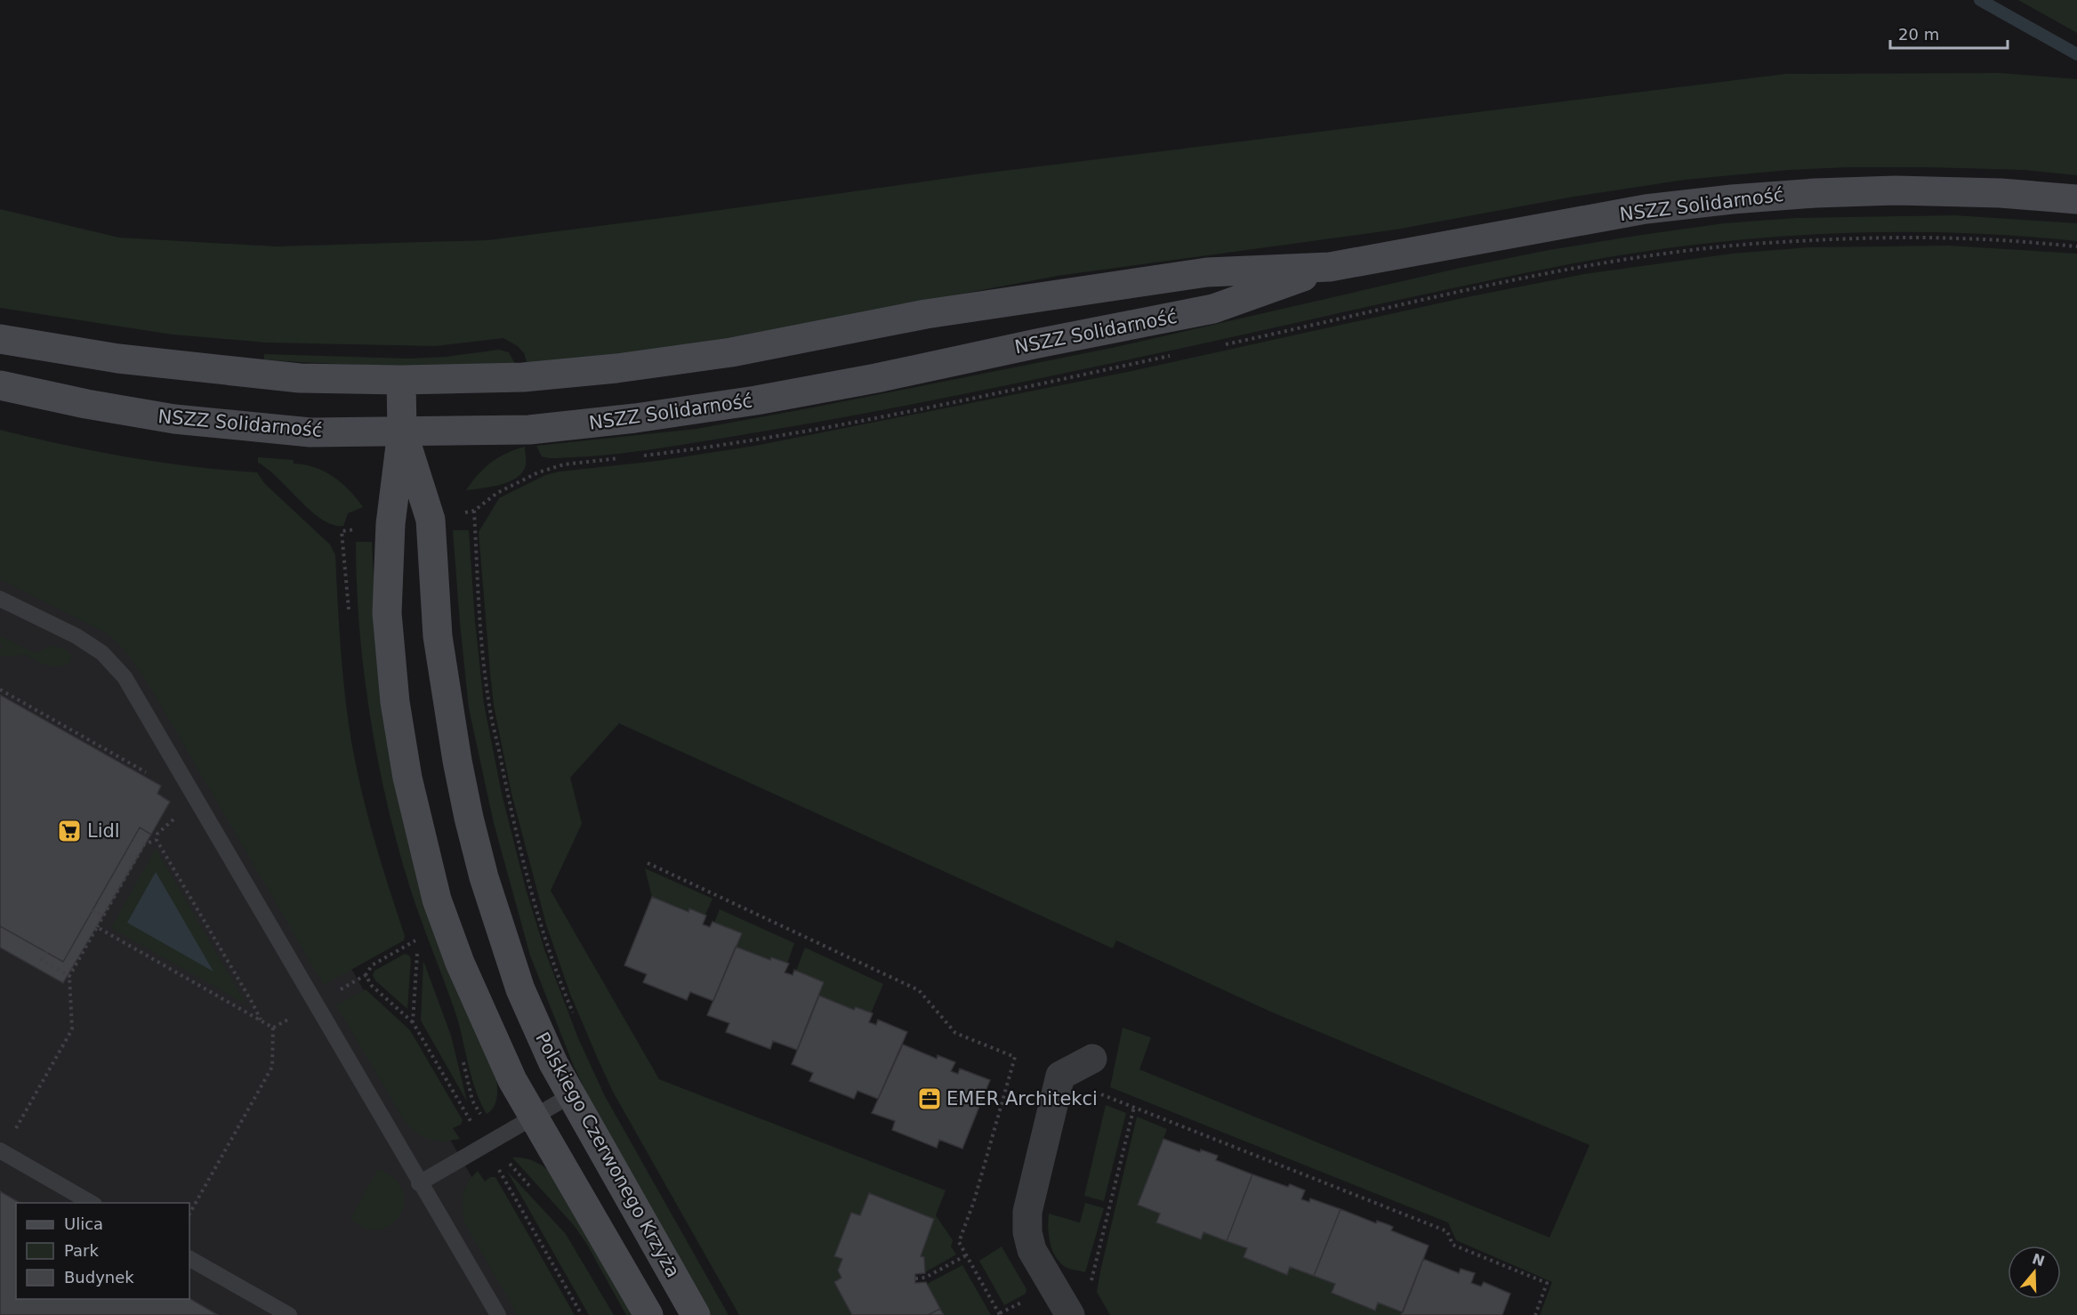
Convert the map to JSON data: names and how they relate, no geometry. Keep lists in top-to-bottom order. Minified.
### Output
{"streets":{"main road":["NSZZ Solidarność","Polskiego Czerwonego Krzyża"]},"crossings":[["NSZZ Solidarność","Polskiego Czerwonego Krzyża"]],"places":{"supermarket":["Lidl"],"office":["EMER Architekci"]},"legend":["Ulica","Park","Budynek"],"scale_bar":"20 m","north":"top"}
